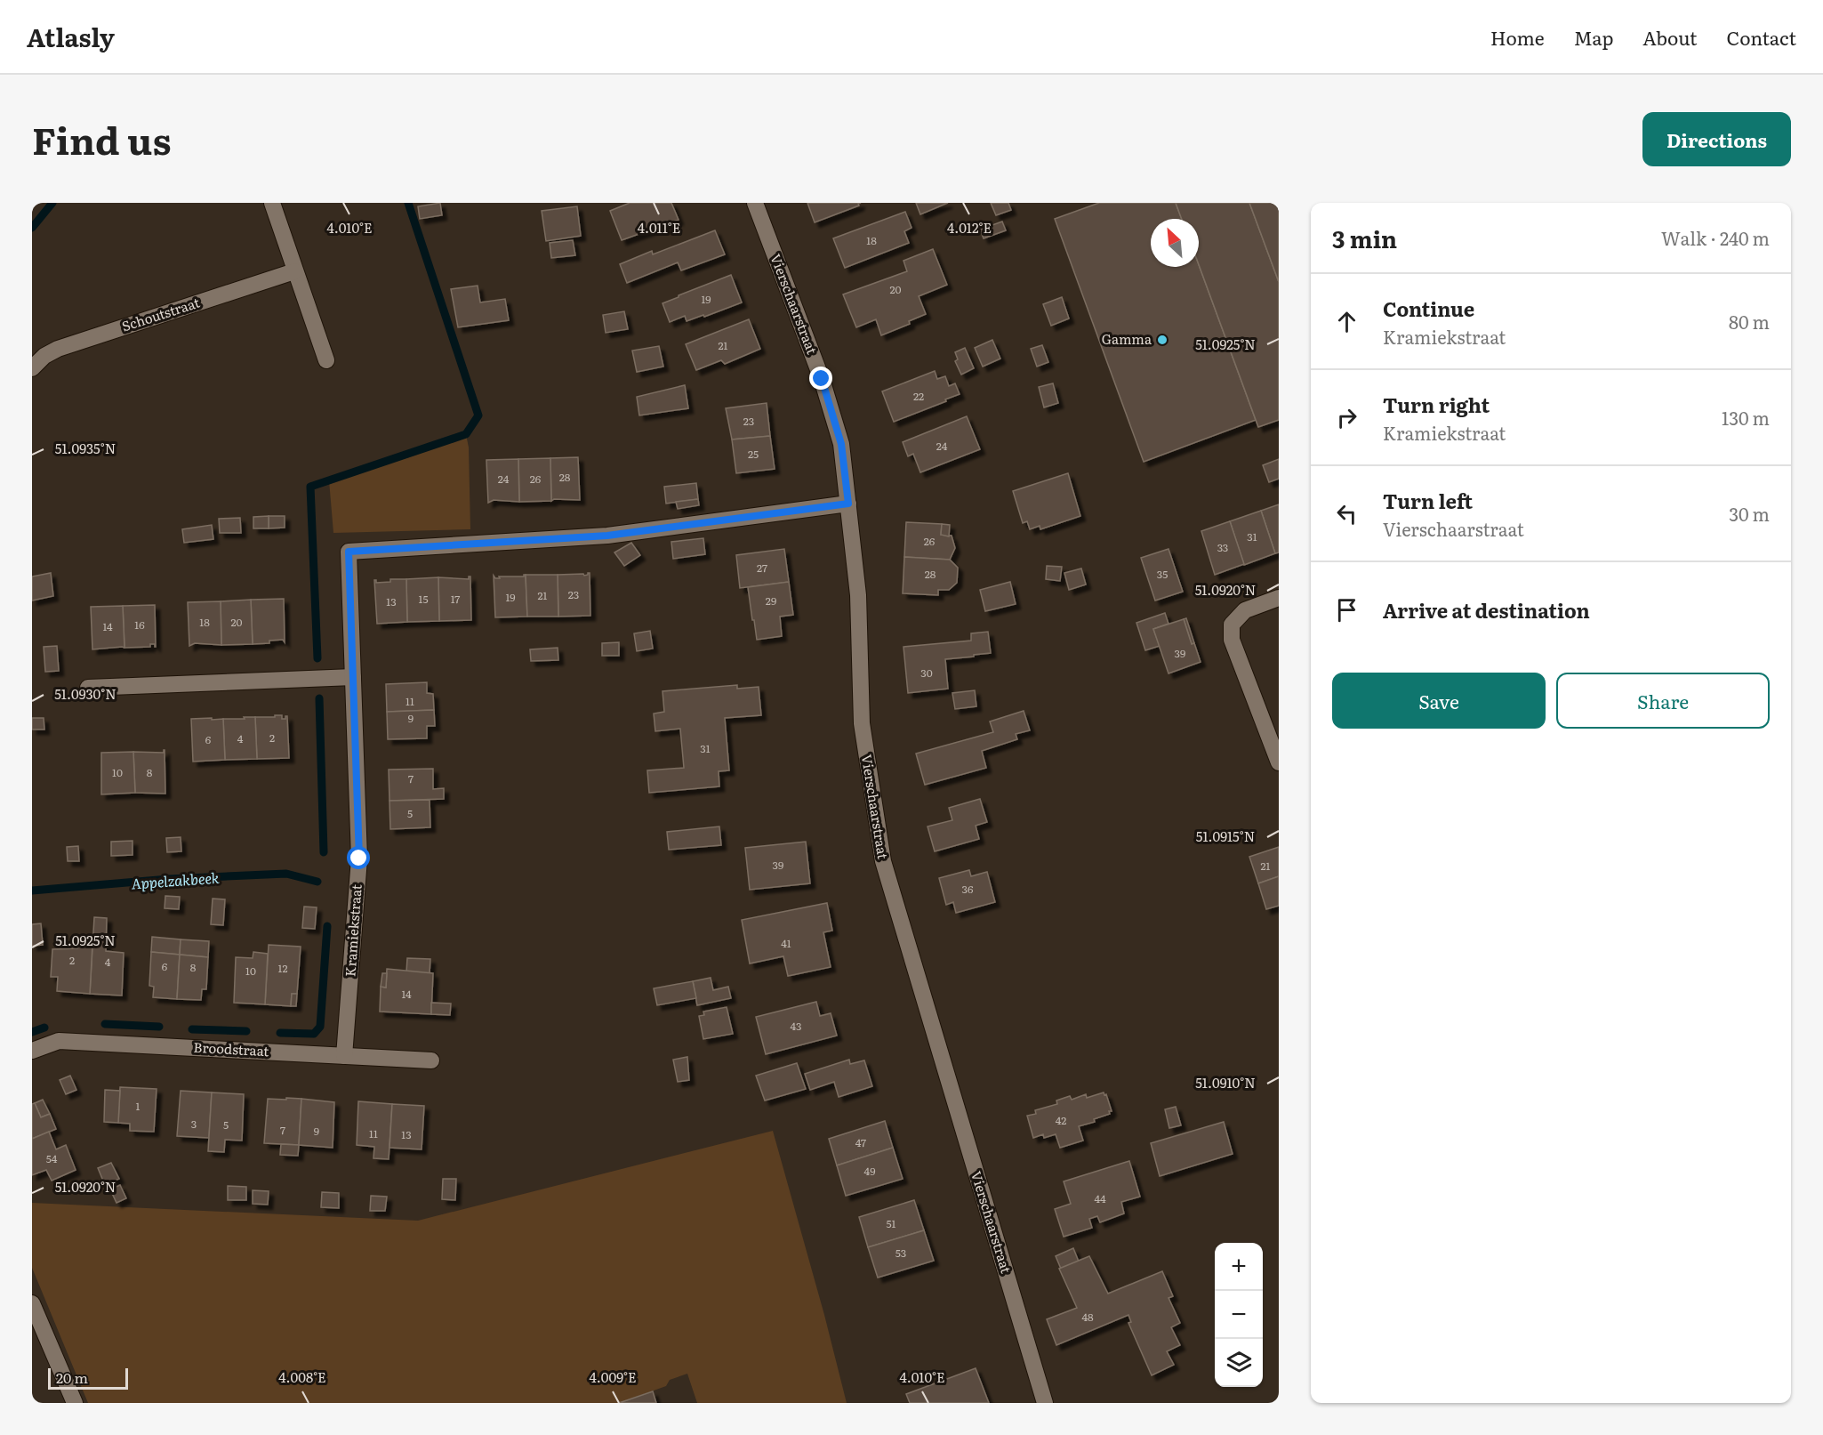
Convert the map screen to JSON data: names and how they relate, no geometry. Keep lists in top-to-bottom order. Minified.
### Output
{"streets":{"street":["Vierschaarstraat","Schoutstraat","Kramiekstraat","Broodstraat"]},"crossings":[["Vierschaarstraat","Kramiekstraat"],["Kramiekstraat","Broodstraat"]],"water":["Appelzakbeek"],"places":["Gamma"],"house_numbers":["18","20","19","21","22","23","24","25","28","24","26","31","26","33","27","28","35","23","21","19","15","17","29","13","18","20","16","14","39","30","11","9","2","4","6","31","10","8","7","5","39","21","36","41","2","4","6","8","12","10","14","43","1","42","3","5","7","9","11","13","47","54","49","44","51","53","48"],"scale_bar":"20 m","north":"top left","page":{"header":"Atlasly","nav":["Home","Map","About","Contact"],"title":"Find us","buttons":["Directions",["Save","Share"]],"heading":["3 min","Walk · 240 m"],"list":[["Continue","Kramiekstraat","80 m"],["Turn right","Kramiekstraat","130 m"],["Turn left","Vierschaarstraat","30 m"],"Arrive at destination"],"map_buttons":["+","−"],"scale":"20 m"},"coordinates":["4.010°E","4.012°E","4.011°E","51.0925°N","51.0935°N","51.0920°N","51.0930°N","51.0915°N","51.0910°N","4.008°E","4.009°E"]}
